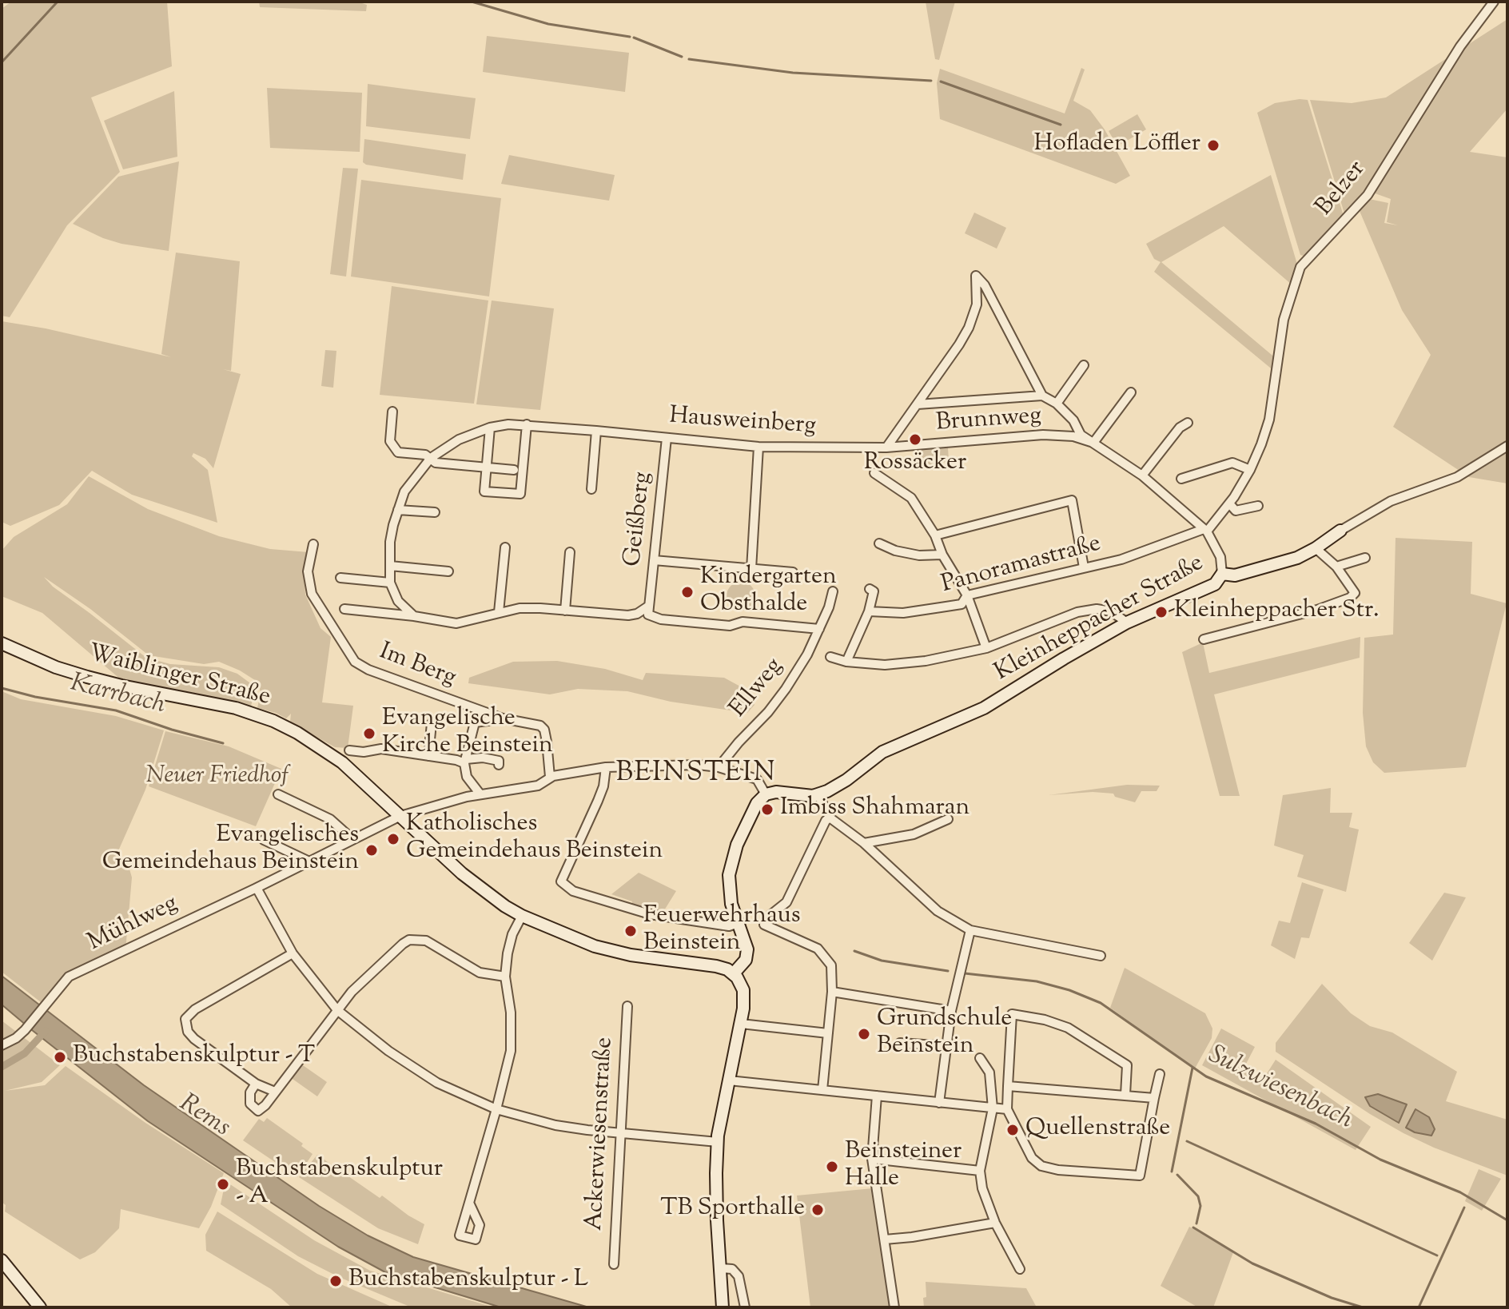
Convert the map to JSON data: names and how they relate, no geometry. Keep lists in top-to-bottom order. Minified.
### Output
{"streets":{"street":["Belzer","Brunnweg","Hausweinberg","Geißberg","Panoramastraße","Kleinheppacher Straße","Im Berg","Waiblinger Straße","Ellweg","Mühlweg","Ackerwiesenstraße"]},"crossings":[["Belzer","Brunnweg"],["Belzer","Panoramastraße"],["Brunnweg","Hausweinberg"],["Brunnweg","Panoramastraße"],["Brunnweg","Kleinheppacher Straße"],["Hausweinberg","Geißberg"],["Geißberg","Ellweg"],["Im Berg","Mühlweg"],["Waiblinger Straße","Mühlweg"]],"districts":["BEINSTEIN"],"water":["Karrbach","Sulzwiesenbach","Rems"],"parks":["Neuer Friedhof"],"places":["Hofladen Löffler","Rossäcker","Kindergarten Obsthalde","Kleinheppacher Str.","Evangelische Kirche Beinstein","Imbiss Shahmaran","Katholisches Gemeindehaus Beinstein","Evangelisches Gemeindehaus Beinstein","Feuerwehrhaus Beinstein","Grundschule Beinstein","Buchstabenskulptur - T","Quellenstraße","Beinsteiner Halle","Buchstabenskulptur - A","TB Sporthalle","Buchstabenskulptur - L"]}
